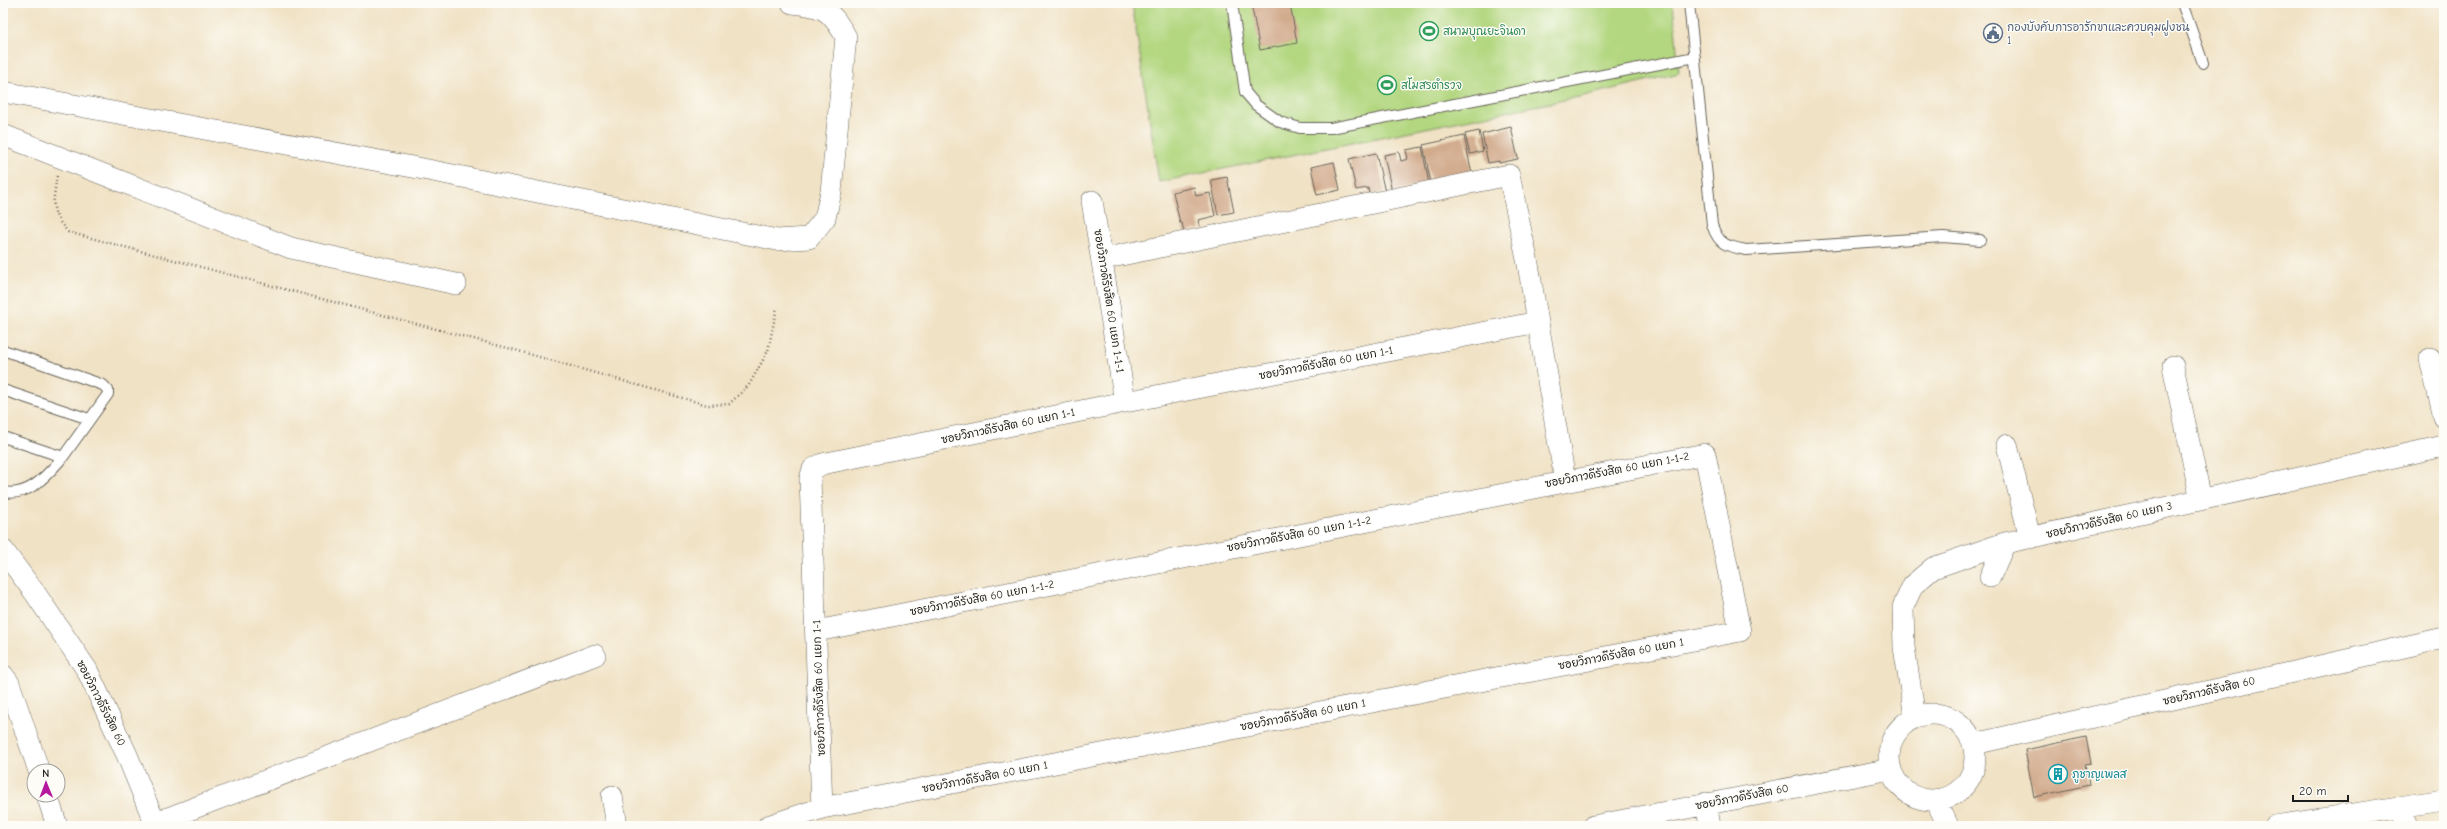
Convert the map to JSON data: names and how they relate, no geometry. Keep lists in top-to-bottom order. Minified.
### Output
{"streets":{"street":["ซอยวิภาวดีรังสิต 60 แยก 1-1-1","ซอยวิภาวดีรังสิต 60 แยก 1-1","ซอยวิภาวดีรังสิต 60 แยก 1-1-2","ซอยวิภาวดีรังสิต 60 แยก 3","ซอยวิภาวดีรังสิต 60 แยก 1","ซอยวิภาวดีรังสิต 60"]},"crossings":[["ซอยวิภาวดีรังสิต 60 แยก 1-1-1","ซอยวิภาวดีรังสิต 60 แยก 1-1"],["ซอยวิภาวดีรังสิต 60 แยก 1-1","ซอยวิภาวดีรังสิต 60 แยก 1-1-2"],["ซอยวิภาวดีรังสิต 60 แยก 1-1","ซอยวิภาวดีรังสิต 60 แยก 1"],["ซอยวิภาวดีรังสิต 60 แยก 1-1-2","ซอยวิภาวดีรังสิต 60 แยก 1"],["ซอยวิภาวดีรังสิต 60 แยก 3","ซอยวิภาวดีรังสิต 60"]],"places":{"sports":["สนามบุณยะจินดา","สโมสรตำรวจ"],"public building":["กองบังคับการอารักขาและควบคุมฝูงชน 1"],"building":["ภูชาญเพลส"]},"scale_bar":"20 m","north":"top"}
